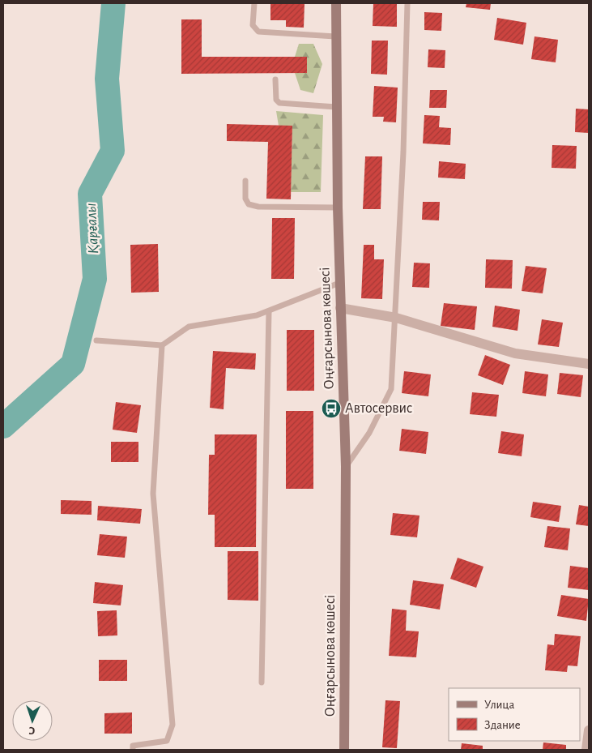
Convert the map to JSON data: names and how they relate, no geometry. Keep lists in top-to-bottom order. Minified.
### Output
{"streets":{"main road":["Оңғарсынова көшесі"]},"water":["Қарғалы"],"places":{"bus stop":["Автосервис"]},"legend":["Улица","Здание"],"north":"bottom"}
